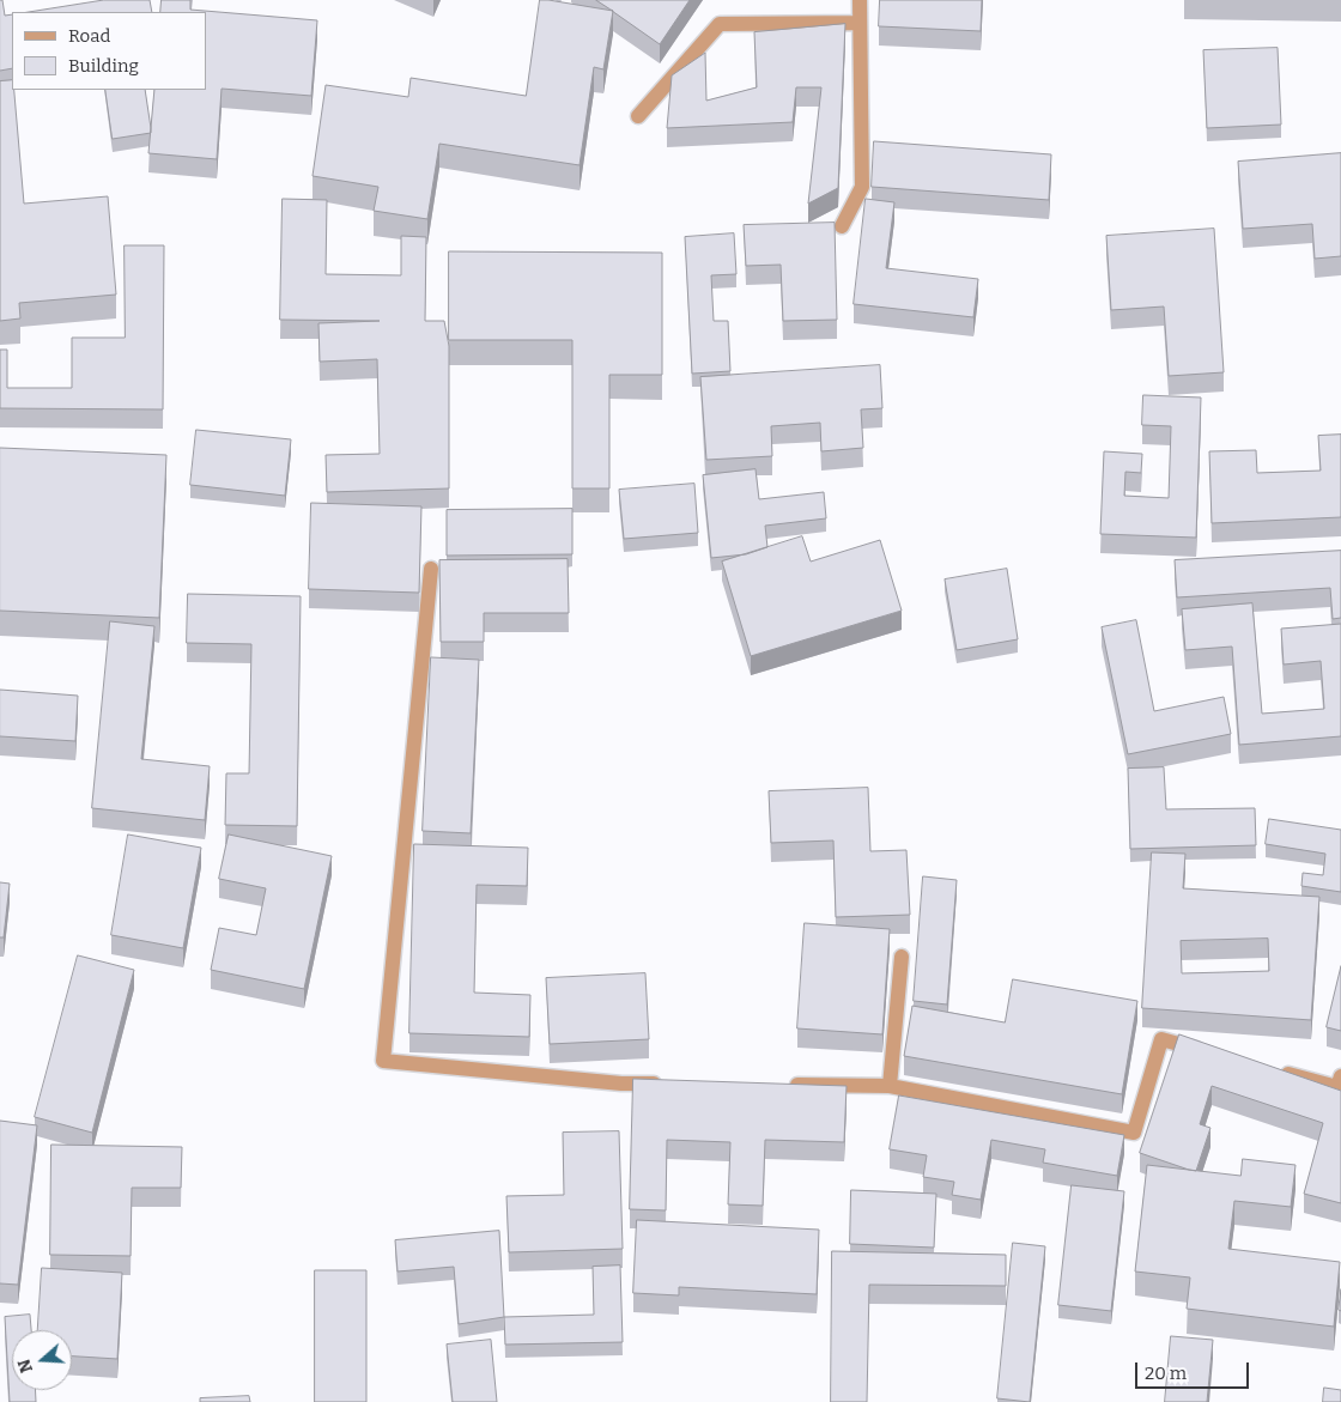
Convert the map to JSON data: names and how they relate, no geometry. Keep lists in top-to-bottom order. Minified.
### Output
{"legend":["Road","Building"],"scale_bar":"20 m","north":"left"}
